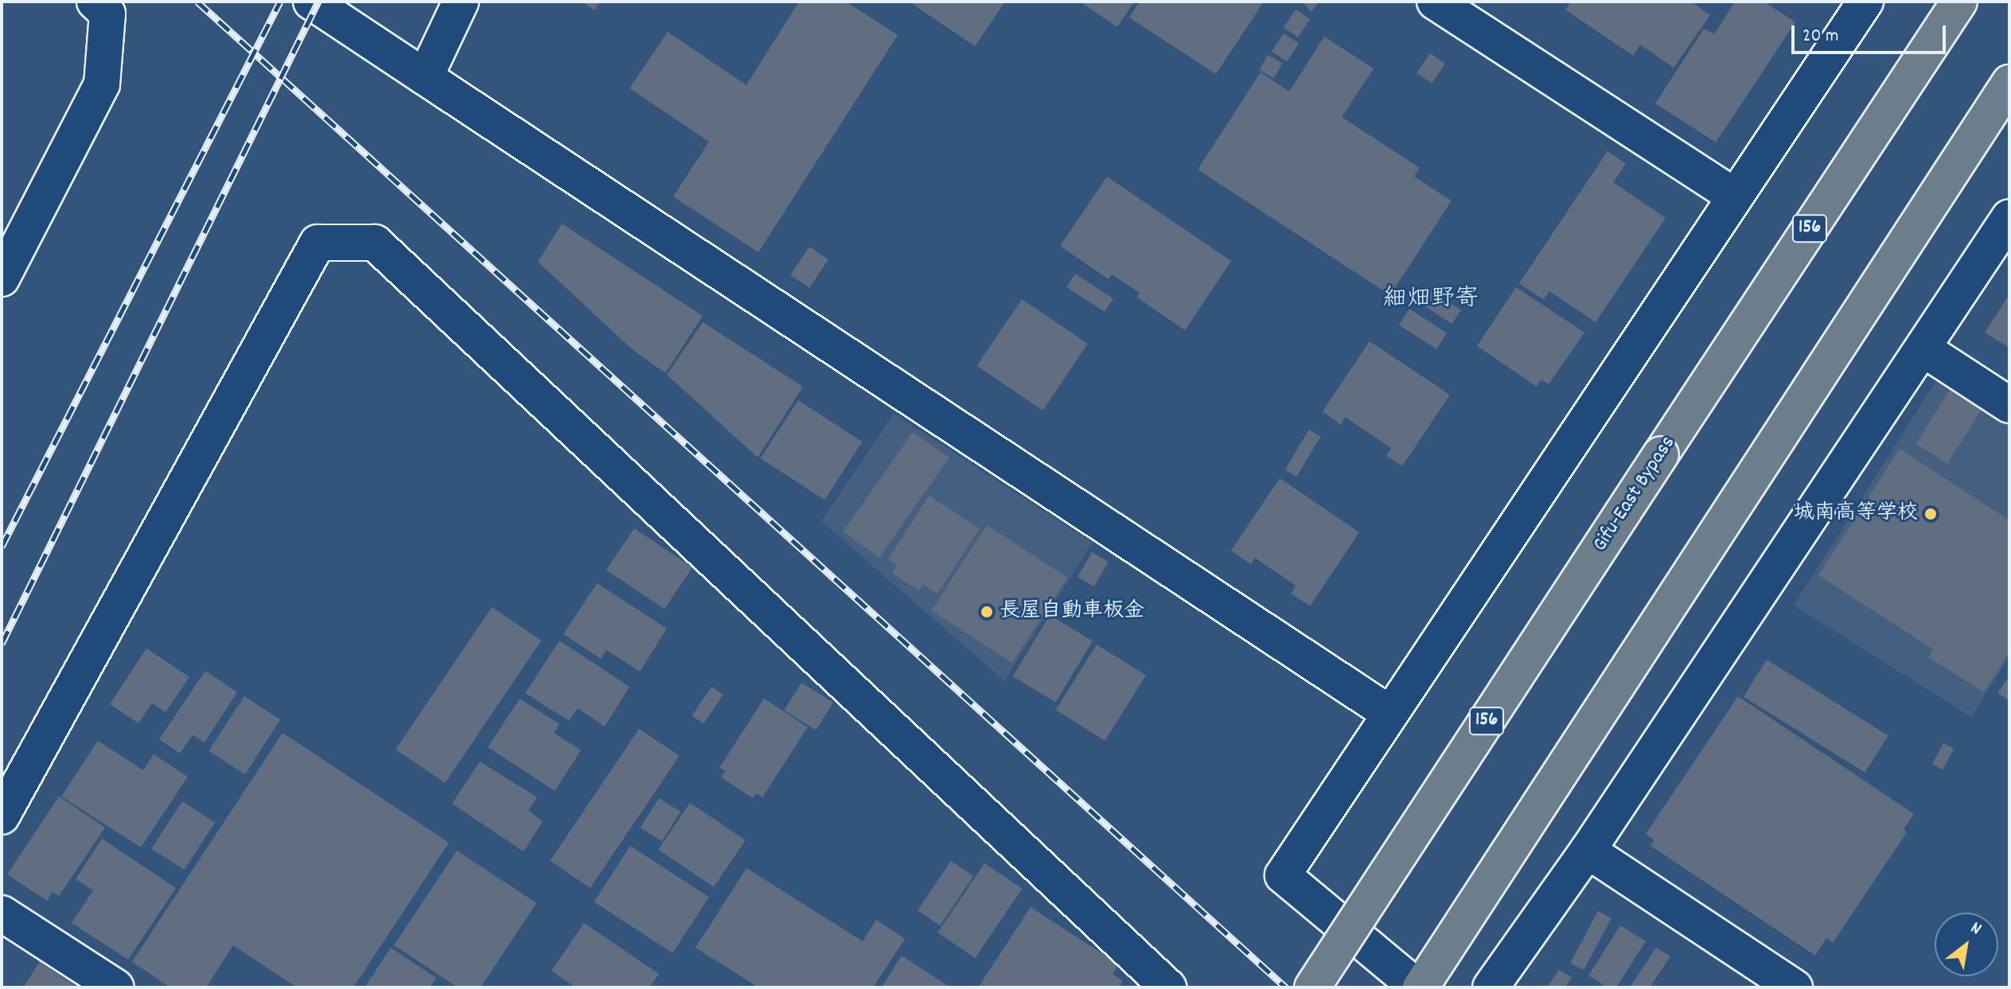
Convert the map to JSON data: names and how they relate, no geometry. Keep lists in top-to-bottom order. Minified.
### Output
{"streets":{"highway":["156","Gifu-East Bypass"]},"districts":["細畑野寄"],"places":["城南高等学校","長屋自動車板金"],"scale_bar":"20 m","north":"top right"}
